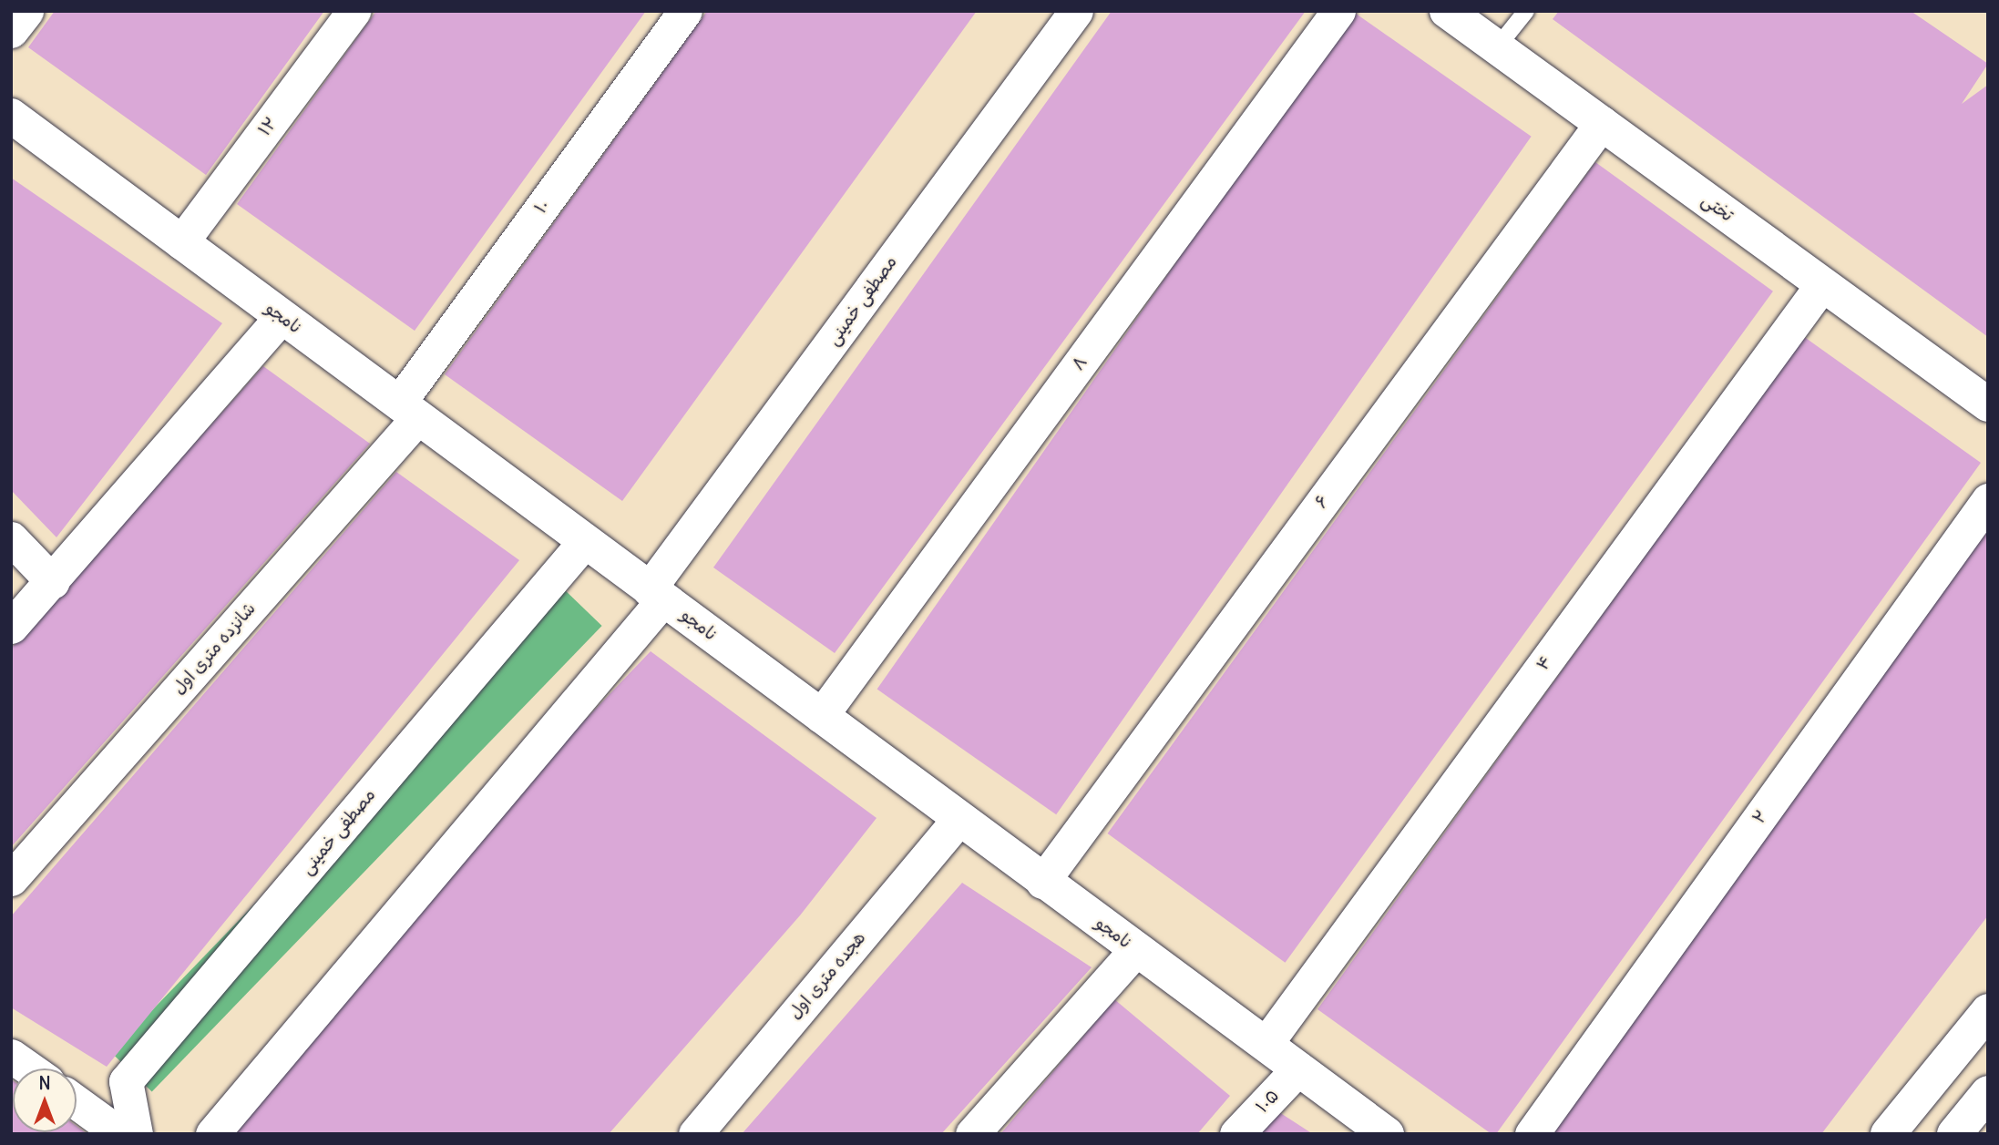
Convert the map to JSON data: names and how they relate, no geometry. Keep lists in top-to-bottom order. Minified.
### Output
{"streets":{"street":["۱۲","۱۰","تختی","مصطفی خمینی","نامجو","۸","۶","شانزده متری اول","۴","۲","هجده متری اول","۱۰۵"]},"crossings":[["۱۲","نامجو"],["۱۰","نامجو"],["۱۰","شانزده متری اول"],["تختی","۶"],["تختی","۴"],["مصطفی خمینی","نامجو"],["نامجو","۸"],["نامجو","۶"],["نامجو","شانزده متری اول"],["نامجو","۴"],["نامجو","هجده متری اول"],["نامجو","۱۰۵"]],"north":"top"}
